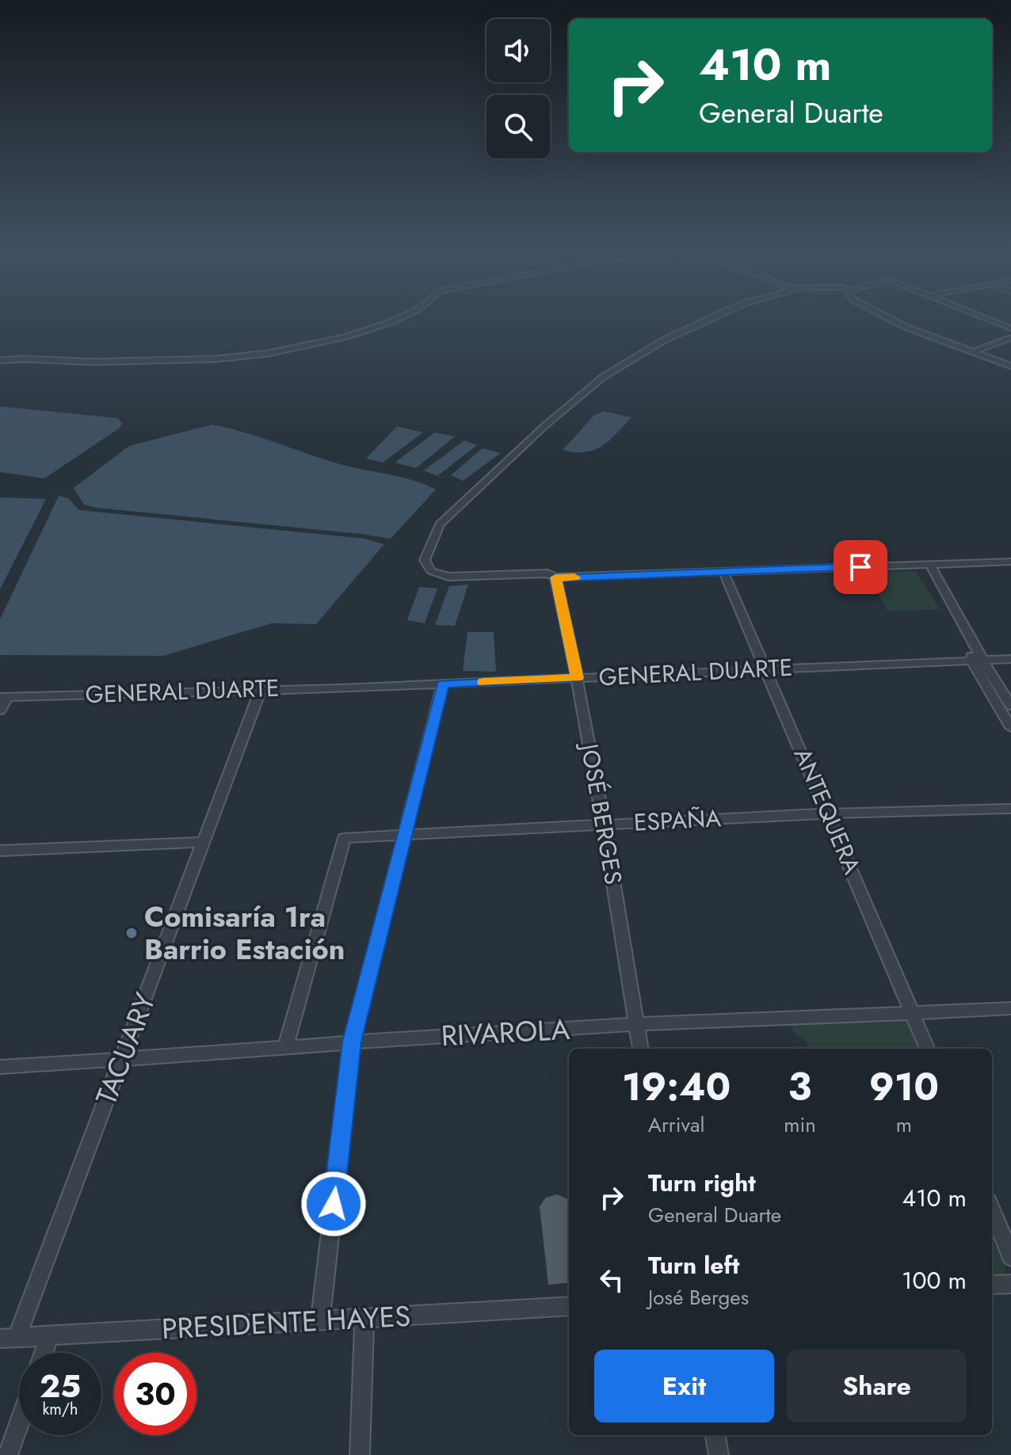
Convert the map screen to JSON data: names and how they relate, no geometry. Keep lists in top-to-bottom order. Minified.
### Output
{"streets":{"street":["GENERAL DUARTE","ANTEQUERA","JOSÉ BERGES","ESPAÑA","RIVAROLA","TACUARY","PRESIDENTE HAYES"]},"crossings":[["GENERAL DUARTE","ANTEQUERA"],["GENERAL DUARTE","JOSÉ BERGES"],["GENERAL DUARTE","TACUARY"],["ANTEQUERA","ESPAÑA"],["ANTEQUERA","RIVAROLA"],["JOSÉ BERGES","ESPAÑA"],["JOSÉ BERGES","RIVAROLA"],["ESPAÑA","RIVAROLA"],["RIVAROLA","TACUARY"],["TACUARY","PRESIDENTE HAYES"]],"places":["Comisaría 1ra Barrio Estación"],"page":{"turn":["410 m","General Duarte"],"eta":["19:40","Arrival","3","min","910","m"],"list":[{"name":"Turn right","note":"General Duarte","value":"410 m"},{"name":"Turn left","note":"José Berges","value":"100 m"}],"buttons":["Exit","Share"],"speed":"25 km/h","limit":"30"}}
